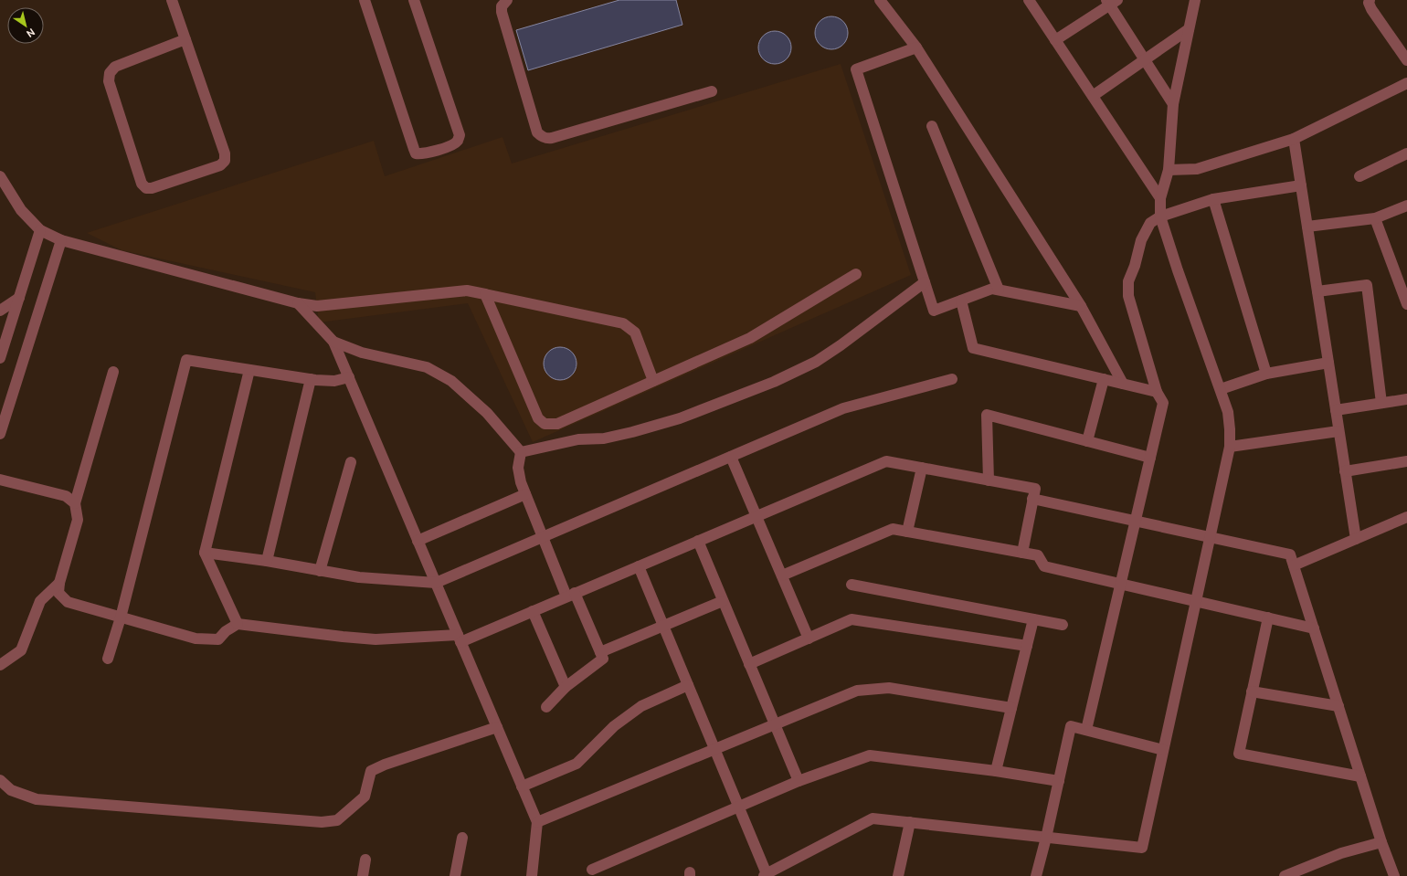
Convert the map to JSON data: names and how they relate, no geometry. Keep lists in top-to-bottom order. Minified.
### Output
{"north":"bottom right"}
